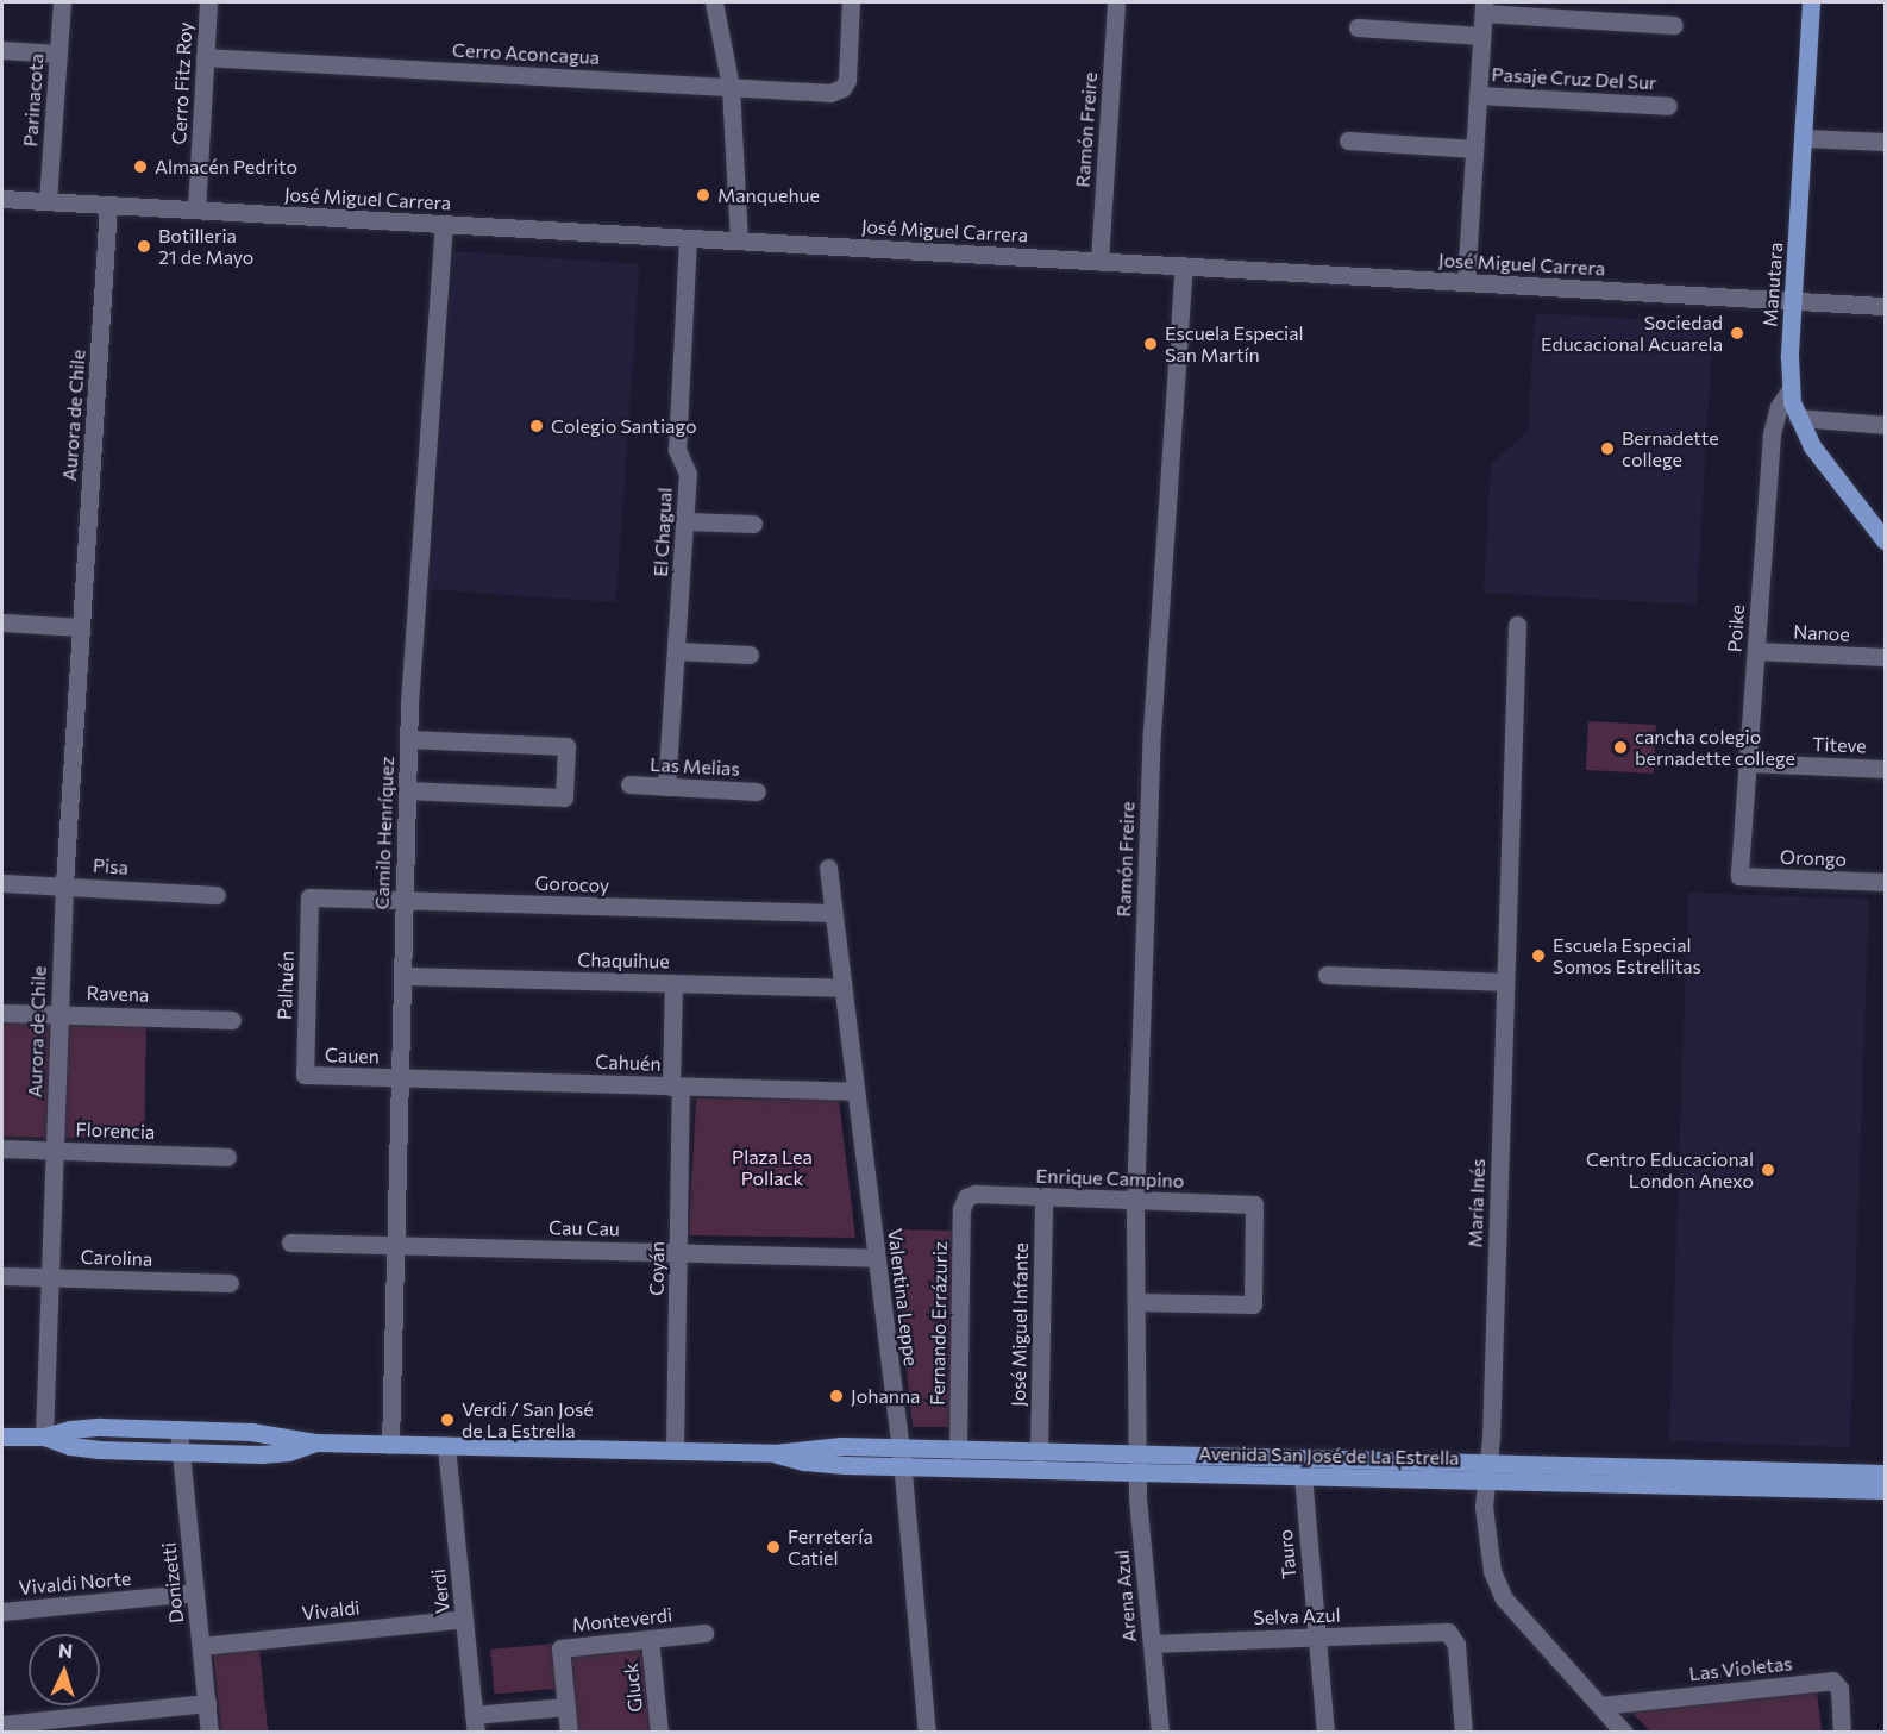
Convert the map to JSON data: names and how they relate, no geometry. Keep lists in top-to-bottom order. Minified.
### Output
{"streets":{"main road":["Manutara","Avenida San José de La Estrella"],"street":["Cerro Aconcagua","Pasaje Cruz Del Sur","Cerro Fitz Roy","Parinacota","Ramón Freire","José Miguel Carrera","Aurora de Chile","El Chagual","Poike","Nanoe","Titeve","Las Melias","Camilo Henríquez","Orongo","Pisa","Gorocoy","Chaquihue","Palhuén","Ravena","Cauen","Cahuén","Florencia","Enrique Campino","María Inés","Cau Cau","Carolina","Coyán","Valentina Leppe","Fernando Errázuriz","José Miguel Infante","Tauro","Vivaldi Norte","Donizetti","Verdi","Arena Azul","Vivaldi","Selva Azul","Monteverdi","Las Violetas","Gluck"]},"crossings":[["Cerro Aconcagua","Cerro Fitz Roy"],["Pasaje Cruz Del Sur","José Miguel Carrera"],["Cerro Fitz Roy","José Miguel Carrera"],["Parinacota","José Miguel Carrera"],["Ramón Freire","José Miguel Carrera"],["Ramón Freire","Enrique Campino"],["Ramón Freire","Avenida San José de La Estrella"],["Ramón Freire","Arena Azul"],["José Miguel Carrera","Manutara"],["José Miguel Carrera","Aurora de Chile"],["José Miguel Carrera","El Chagual"],["José Miguel Carrera","Camilo Henríquez"],["Manutara","Poike"],["Aurora de Chile","Pisa"],["Aurora de Chile","Ravena"],["Aurora de Chile","Florencia"],["Aurora de Chile","Carolina"],["Aurora de Chile","Avenida San José de La Estrella"],["El Chagual","Las Melias"],["Poike","Nanoe"],["Poike","Titeve"],["Poike","Orongo"],["Camilo Henríquez","Gorocoy"],["Camilo Henríquez","Chaquihue"],["Camilo Henríquez","Cauen"],["Camilo Henríquez","Cahuén"],["Camilo Henríquez","Cau Cau"],["Camilo Henríquez","Avenida San José de La Estrella"],["Gorocoy","Palhuén"],["Gorocoy","Valentina Leppe"],["Chaquihue","Coyán"],["Chaquihue","Valentina Leppe"],["Palhuén","Cauen"],["Cauen","Cahuén"],["Cahuén","Coyán"],["Cahuén","Valentina Leppe"],["Enrique Campino","Fernando Errázuriz"],["Enrique Campino","José Miguel Infante"],["María Inés","Avenida San José de La Estrella"],["María Inés","Las Violetas"],["Cau Cau","Coyán"],["Cau Cau","Valentina Leppe"],["Coyán","Avenida San José de La Estrella"],["Valentina Leppe","Avenida San José de La Estrella"],["Fernando Errázuriz","Avenida San José de La Estrella"],["José Miguel Infante","Avenida San José de La Estrella"],["Avenida San José de La Estrella","Tauro"],["Avenida San José de La Estrella","Donizetti"],["Avenida San José de La Estrella","Verdi"],["Avenida San José de La Estrella","Arena Azul"],["Tauro","Selva Azul"],["Vivaldi Norte","Donizetti"],["Donizetti","Vivaldi"],["Verdi","Vivaldi"],["Arena Azul","Selva Azul"],["Monteverdi","Gluck"]],"parks":["Plaza Lea Pollack"],"places":["Almacén Pedrito","Manquehue","Botilleria 21 de Mayo","Sociedad Educacional Acuarela","Escuela Especial San Martín","Colegio Santiago","Bernadette college","cancha colegio bernadette college","Escuela Especial Somos Estrellitas","Centro Educacional London Anexo","Johanna","Verdi / San José de La Estrella","Ferretería Catiel"],"north":"top"}
